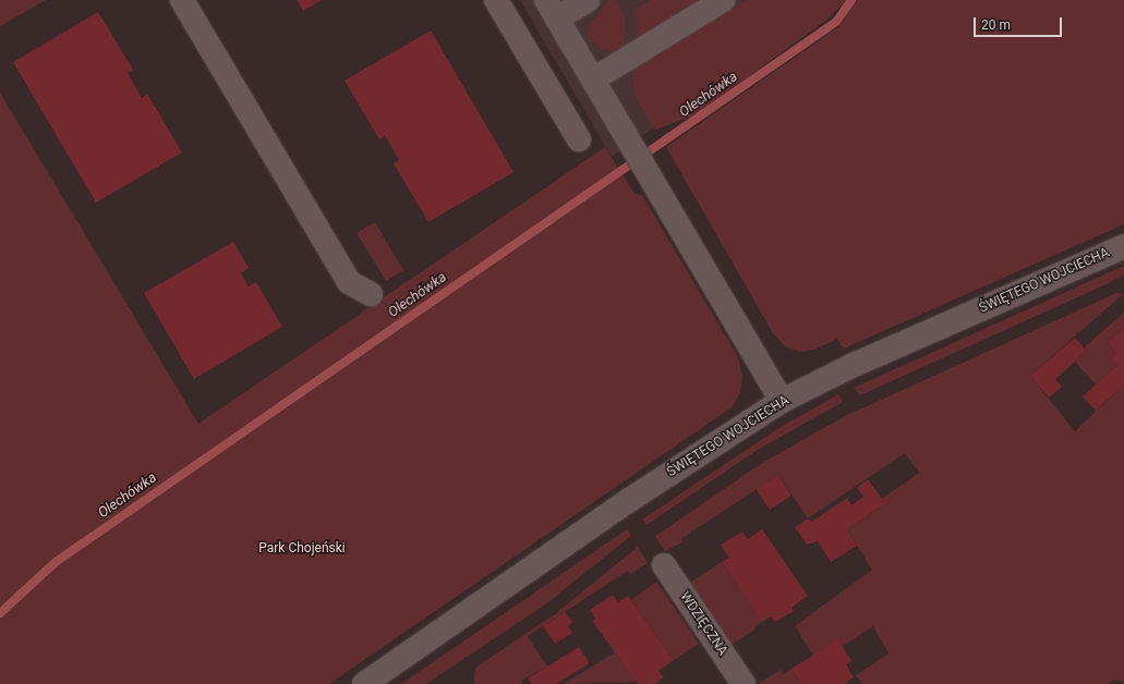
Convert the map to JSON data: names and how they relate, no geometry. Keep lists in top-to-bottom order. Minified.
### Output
{"streets":{"street":["ŚWIĘTEGO WOJCIECHA","WDZIĘCZNA"]},"water":["Olechówka"],"parks":["Park Chojeński"],"scale_bar":"20 m"}
